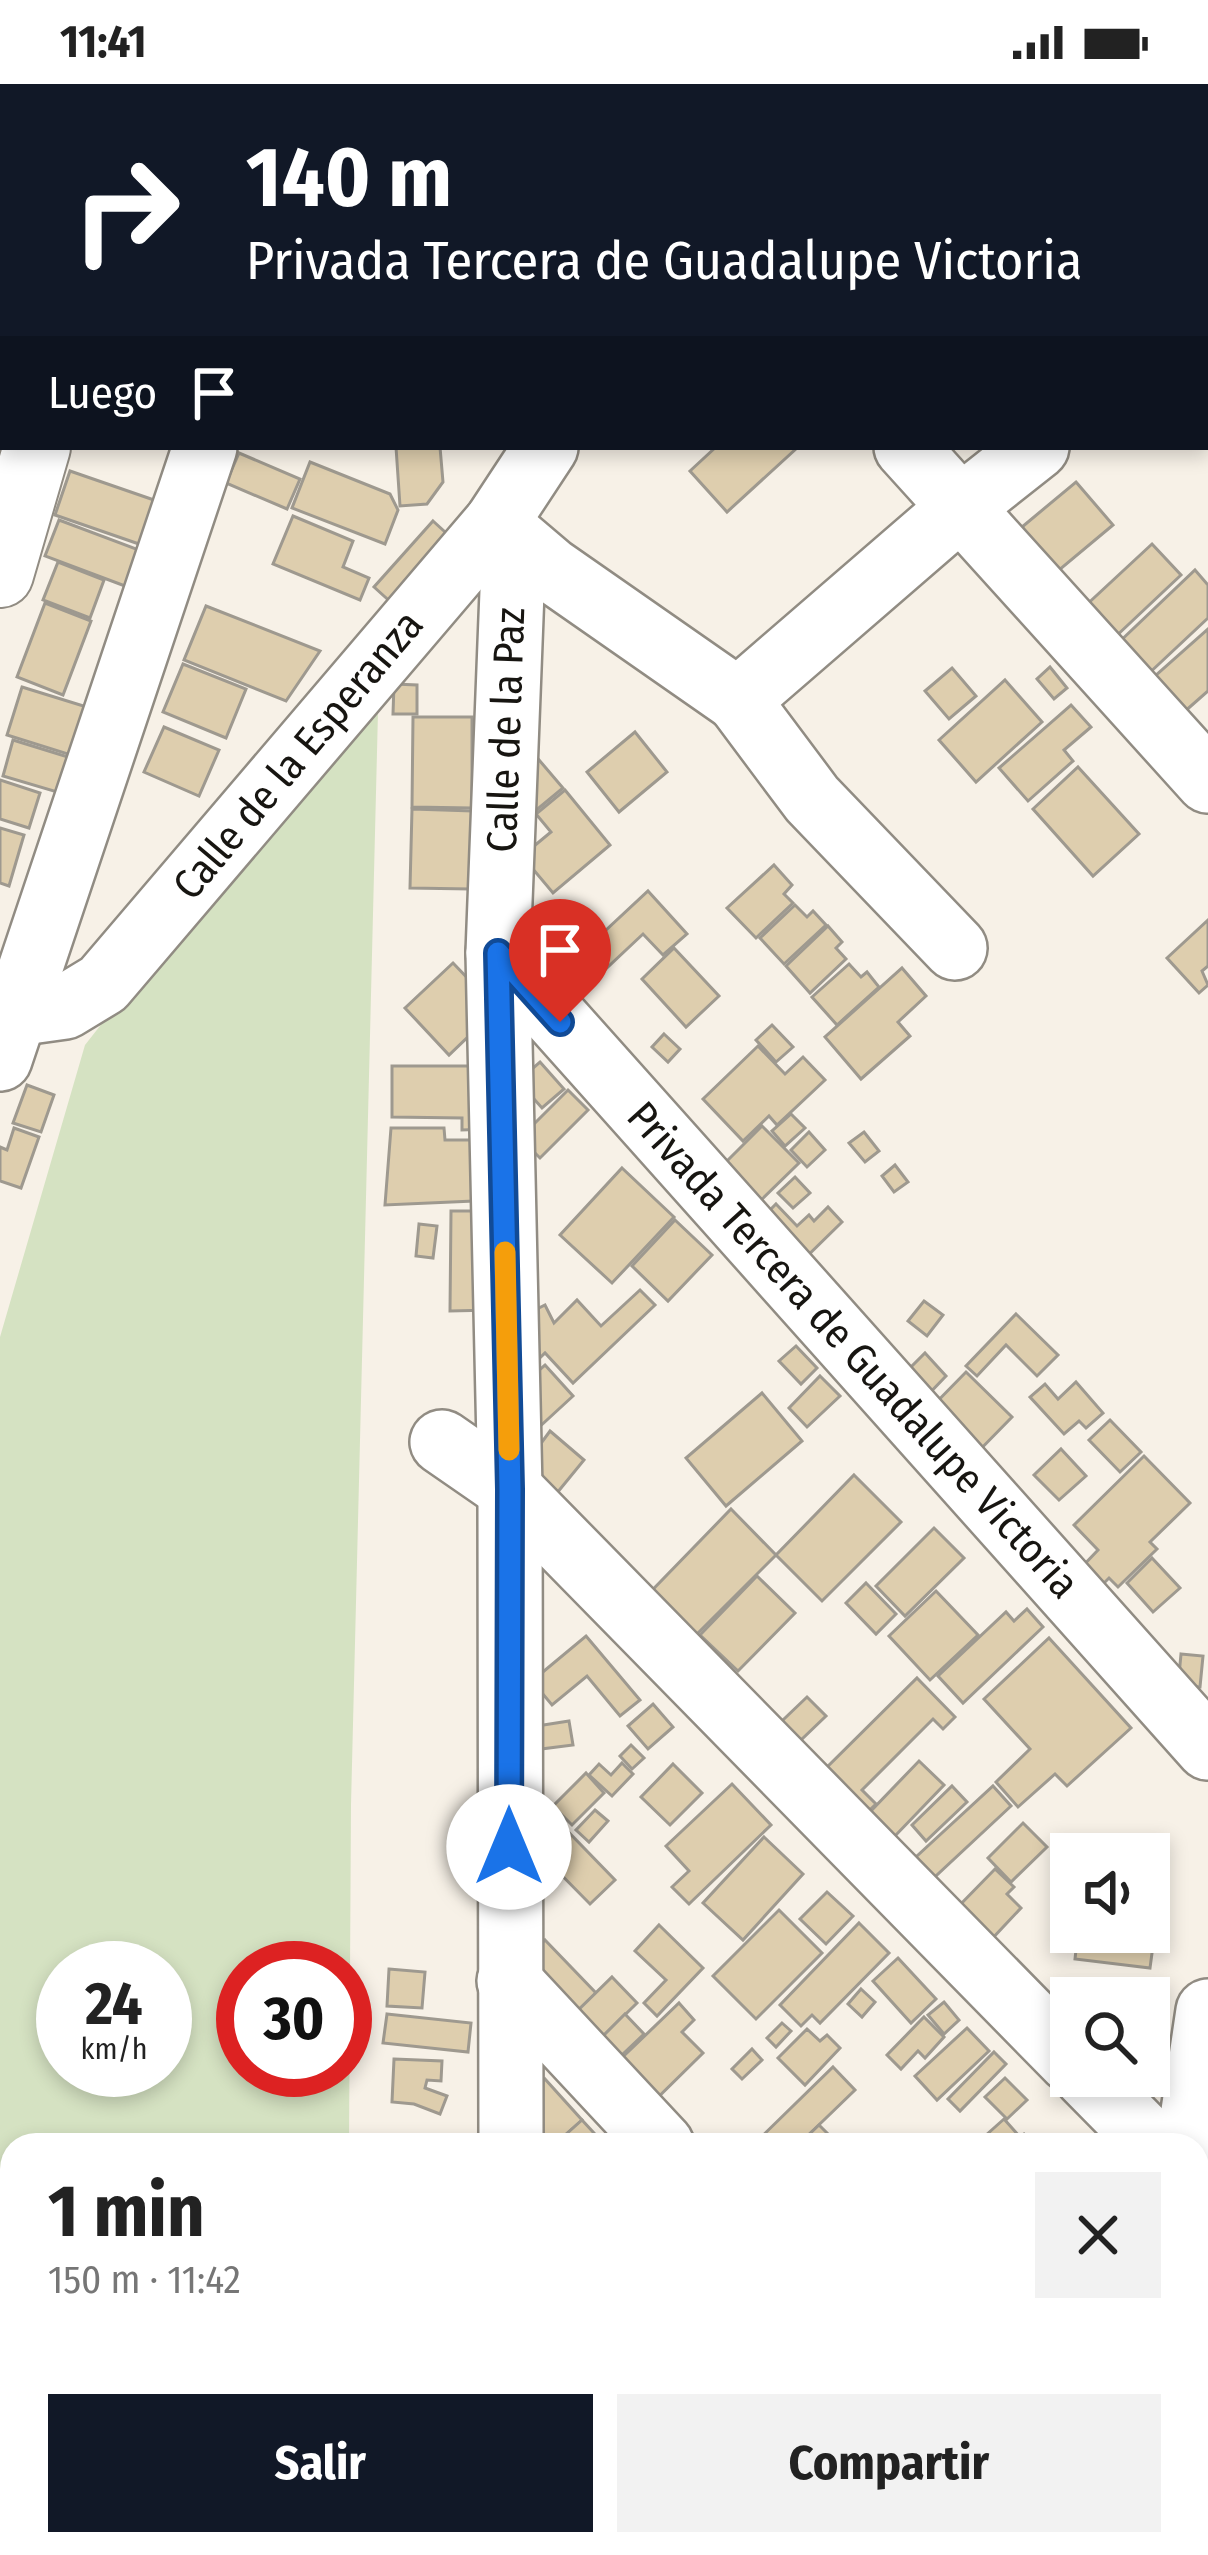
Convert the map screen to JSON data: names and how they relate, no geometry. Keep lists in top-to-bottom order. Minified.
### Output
{"streets":{"street":["Calle de la Paz","Calle de la Esperanza","Privada Tercera de Guadalupe Victoria"]},"crossings":[["Calle de la Paz","Calle de la Esperanza"],["Calle de la Paz","Privada Tercera de Guadalupe Victoria"]],"page":{"status":"11:41","turn":["140 m","Privada Tercera de Guadalupe Victoria"],"then":"Luego","speed":"24 km/h","limit":"30","heading":["1 min","150 m · 11:42"],"buttons":["Salir","Compartir"]}}
